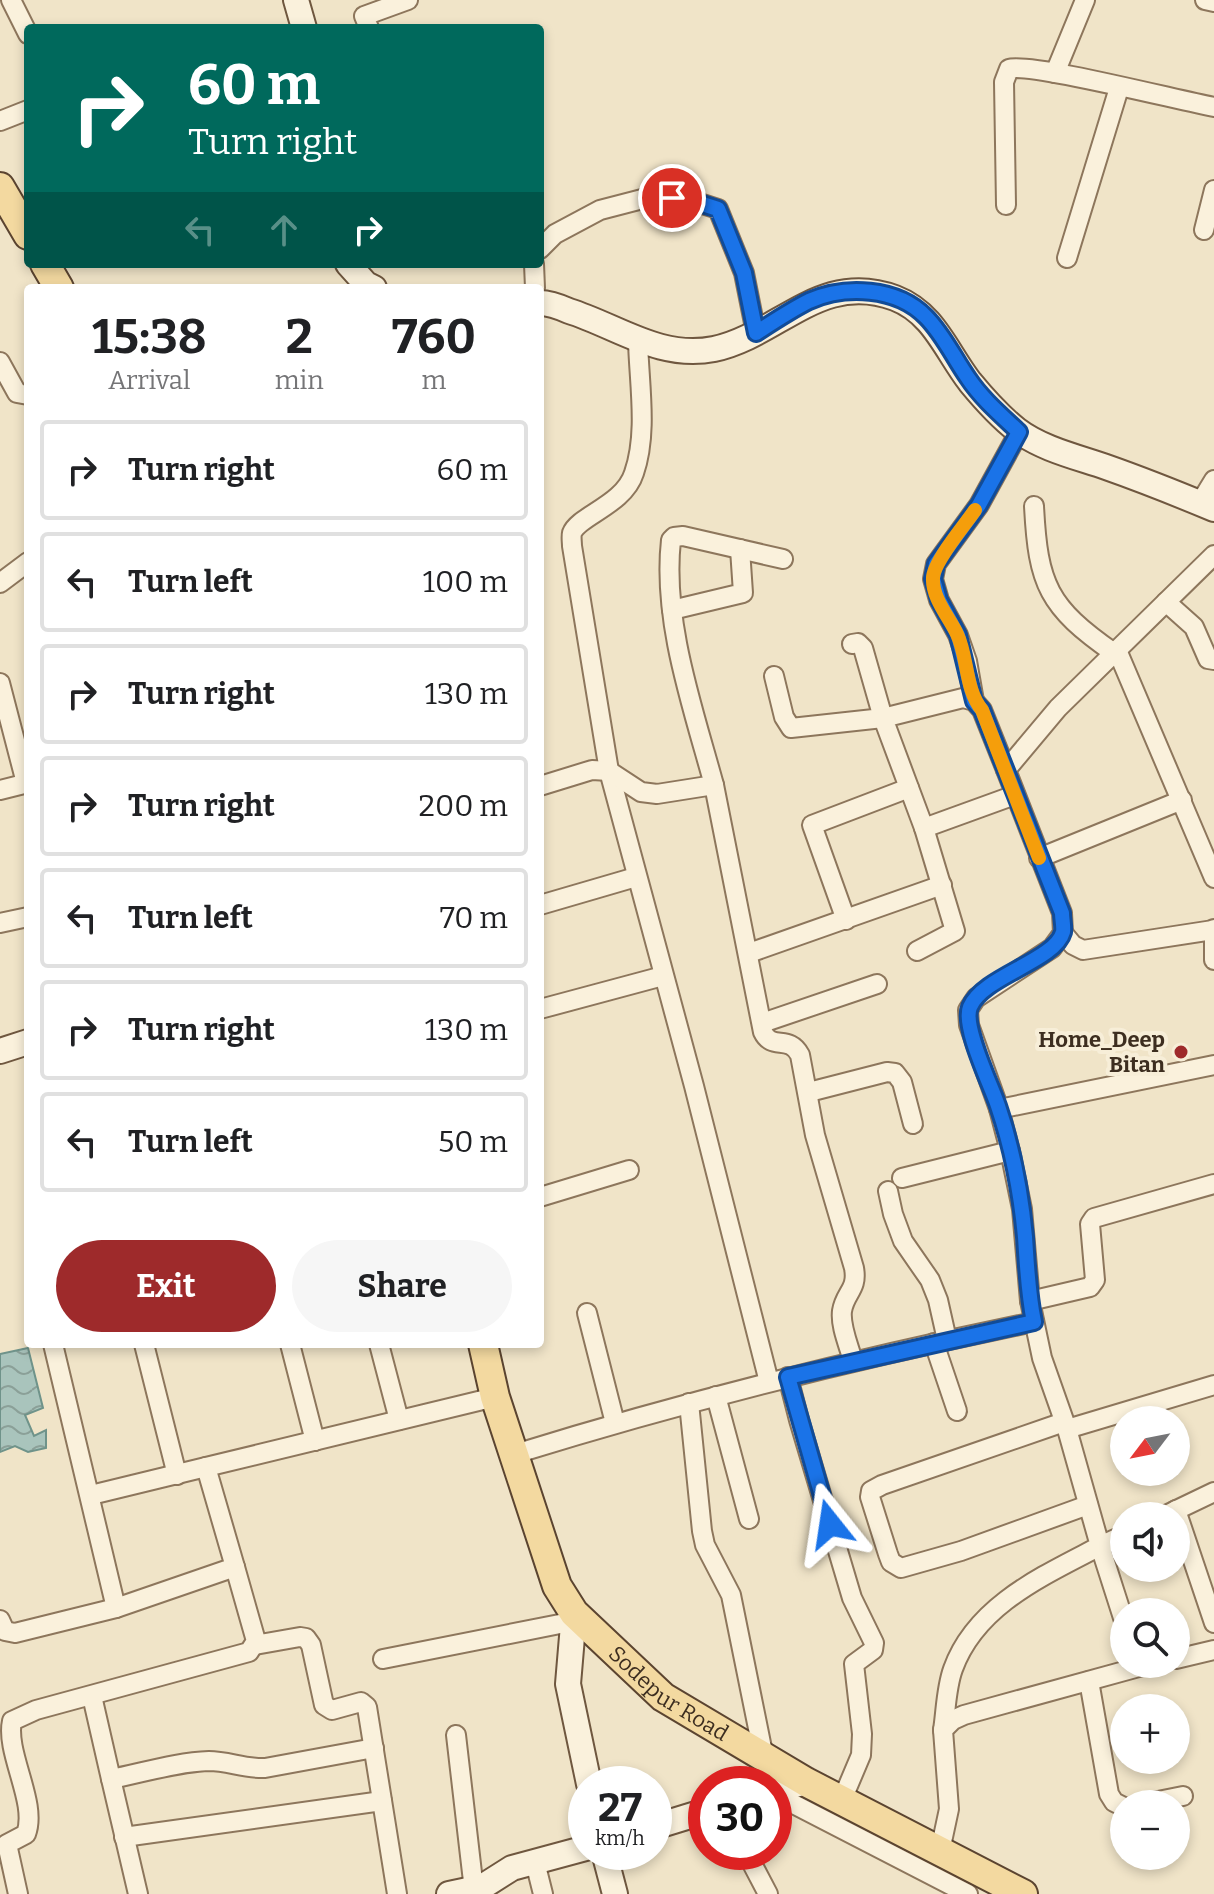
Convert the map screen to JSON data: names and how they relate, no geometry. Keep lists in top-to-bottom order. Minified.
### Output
{"streets":{"main road":["Sodepur Road"]},"places":["Home_Deep Bitan"],"north":"bottom left","page":{"turn":["60 m","Turn right"],"eta":["15:38","Arrival","2","min","760","m"],"list":[{"name":"Turn right","value":"60 m"},{"name":"Turn left","value":"100 m"},{"name":"Turn right","value":"130 m"},{"name":"Turn right","value":"200 m"},{"name":"Turn left","value":"70 m"},{"name":"Turn right","value":"130 m"},{"name":"Turn left","value":"50 m"}],"buttons":["Exit","Share"],"map_buttons":["+","−"],"speed":"27 km/h","limit":"30"}}
